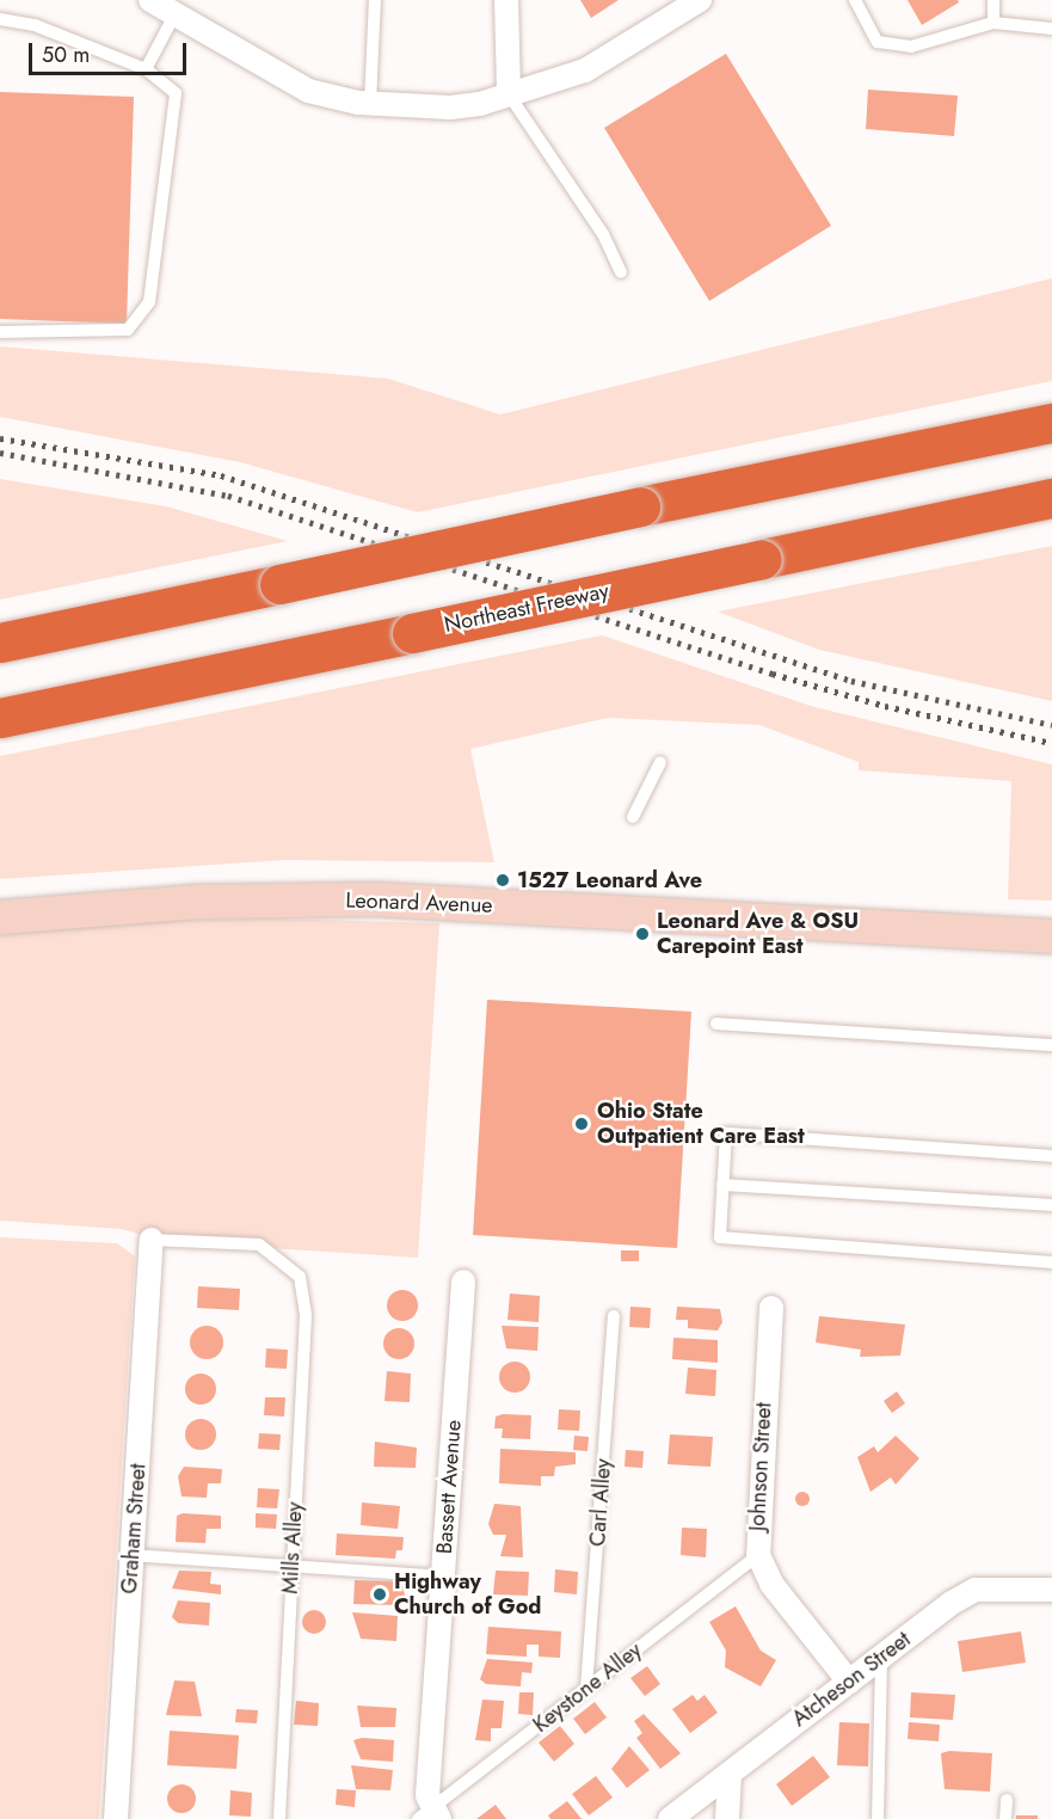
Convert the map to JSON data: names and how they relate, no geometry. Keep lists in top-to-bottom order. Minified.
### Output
{"streets":{"highway":["Northeast Freeway"],"street":["Leonard Avenue","Johnson Street","Bassett Avenue","Graham Street","Atcheson Street"],"lane":["Carl Alley","Mills Alley","Keystone Alley"]},"crossings":[["Johnson Street","Atcheson Street"],["Johnson Street","Keystone Alley"],["Bassett Avenue","Keystone Alley"],["Carl Alley","Keystone Alley"],["Graham Street","Mills Alley"]],"places":["1527 Leonard Ave","Leonard Ave & OSU Carepoint East","Ohio State Outpatient Care East","Highway Church of God"],"scale_bar":"50 m"}
